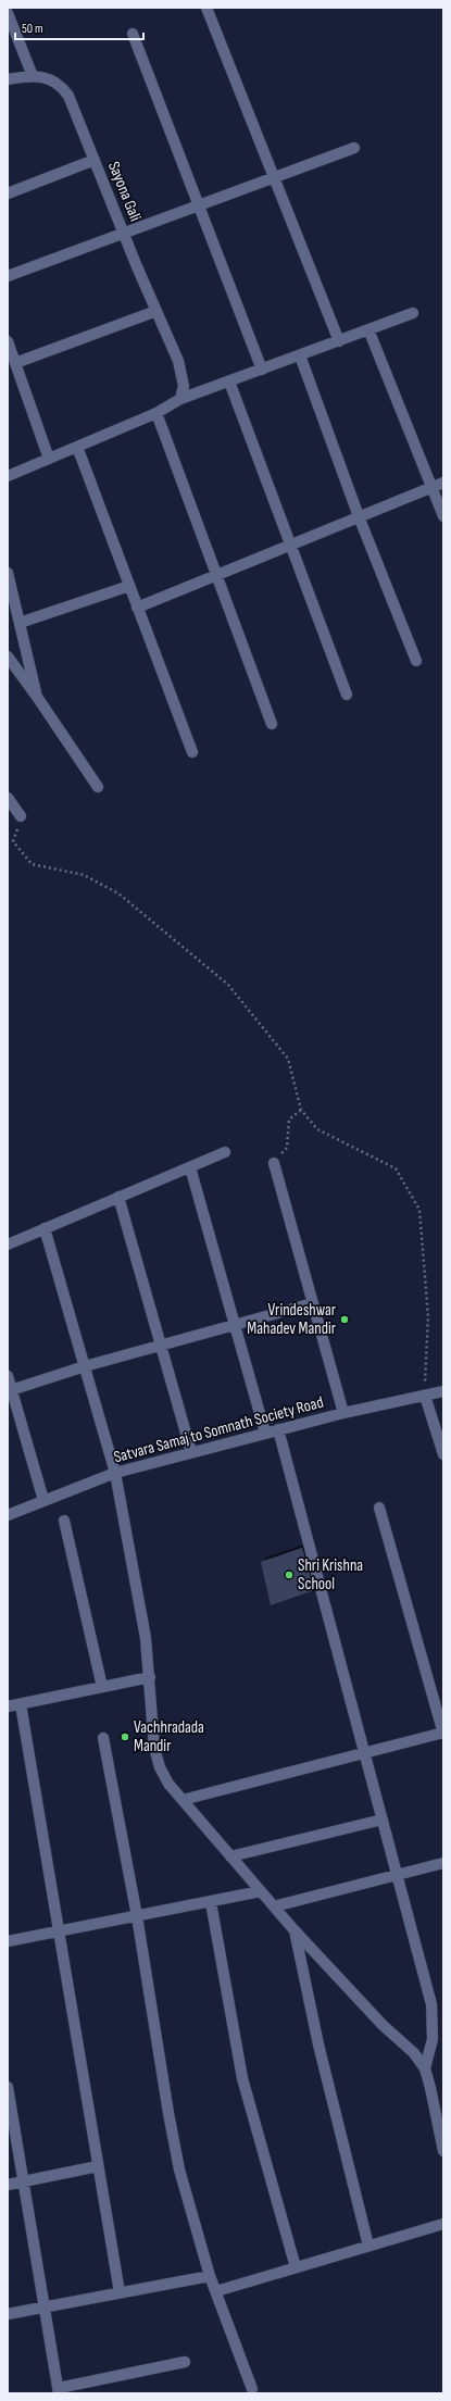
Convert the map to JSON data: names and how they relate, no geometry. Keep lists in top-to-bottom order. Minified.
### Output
{"streets":{"street":["Sayona Gali","Satvara Samaj to Somnath Society Road"]},"places":["Vrindeshwar Mahadev Mandir","Shri Krishna School","Vachhradada Mandir"],"scale_bar":"50 m"}
